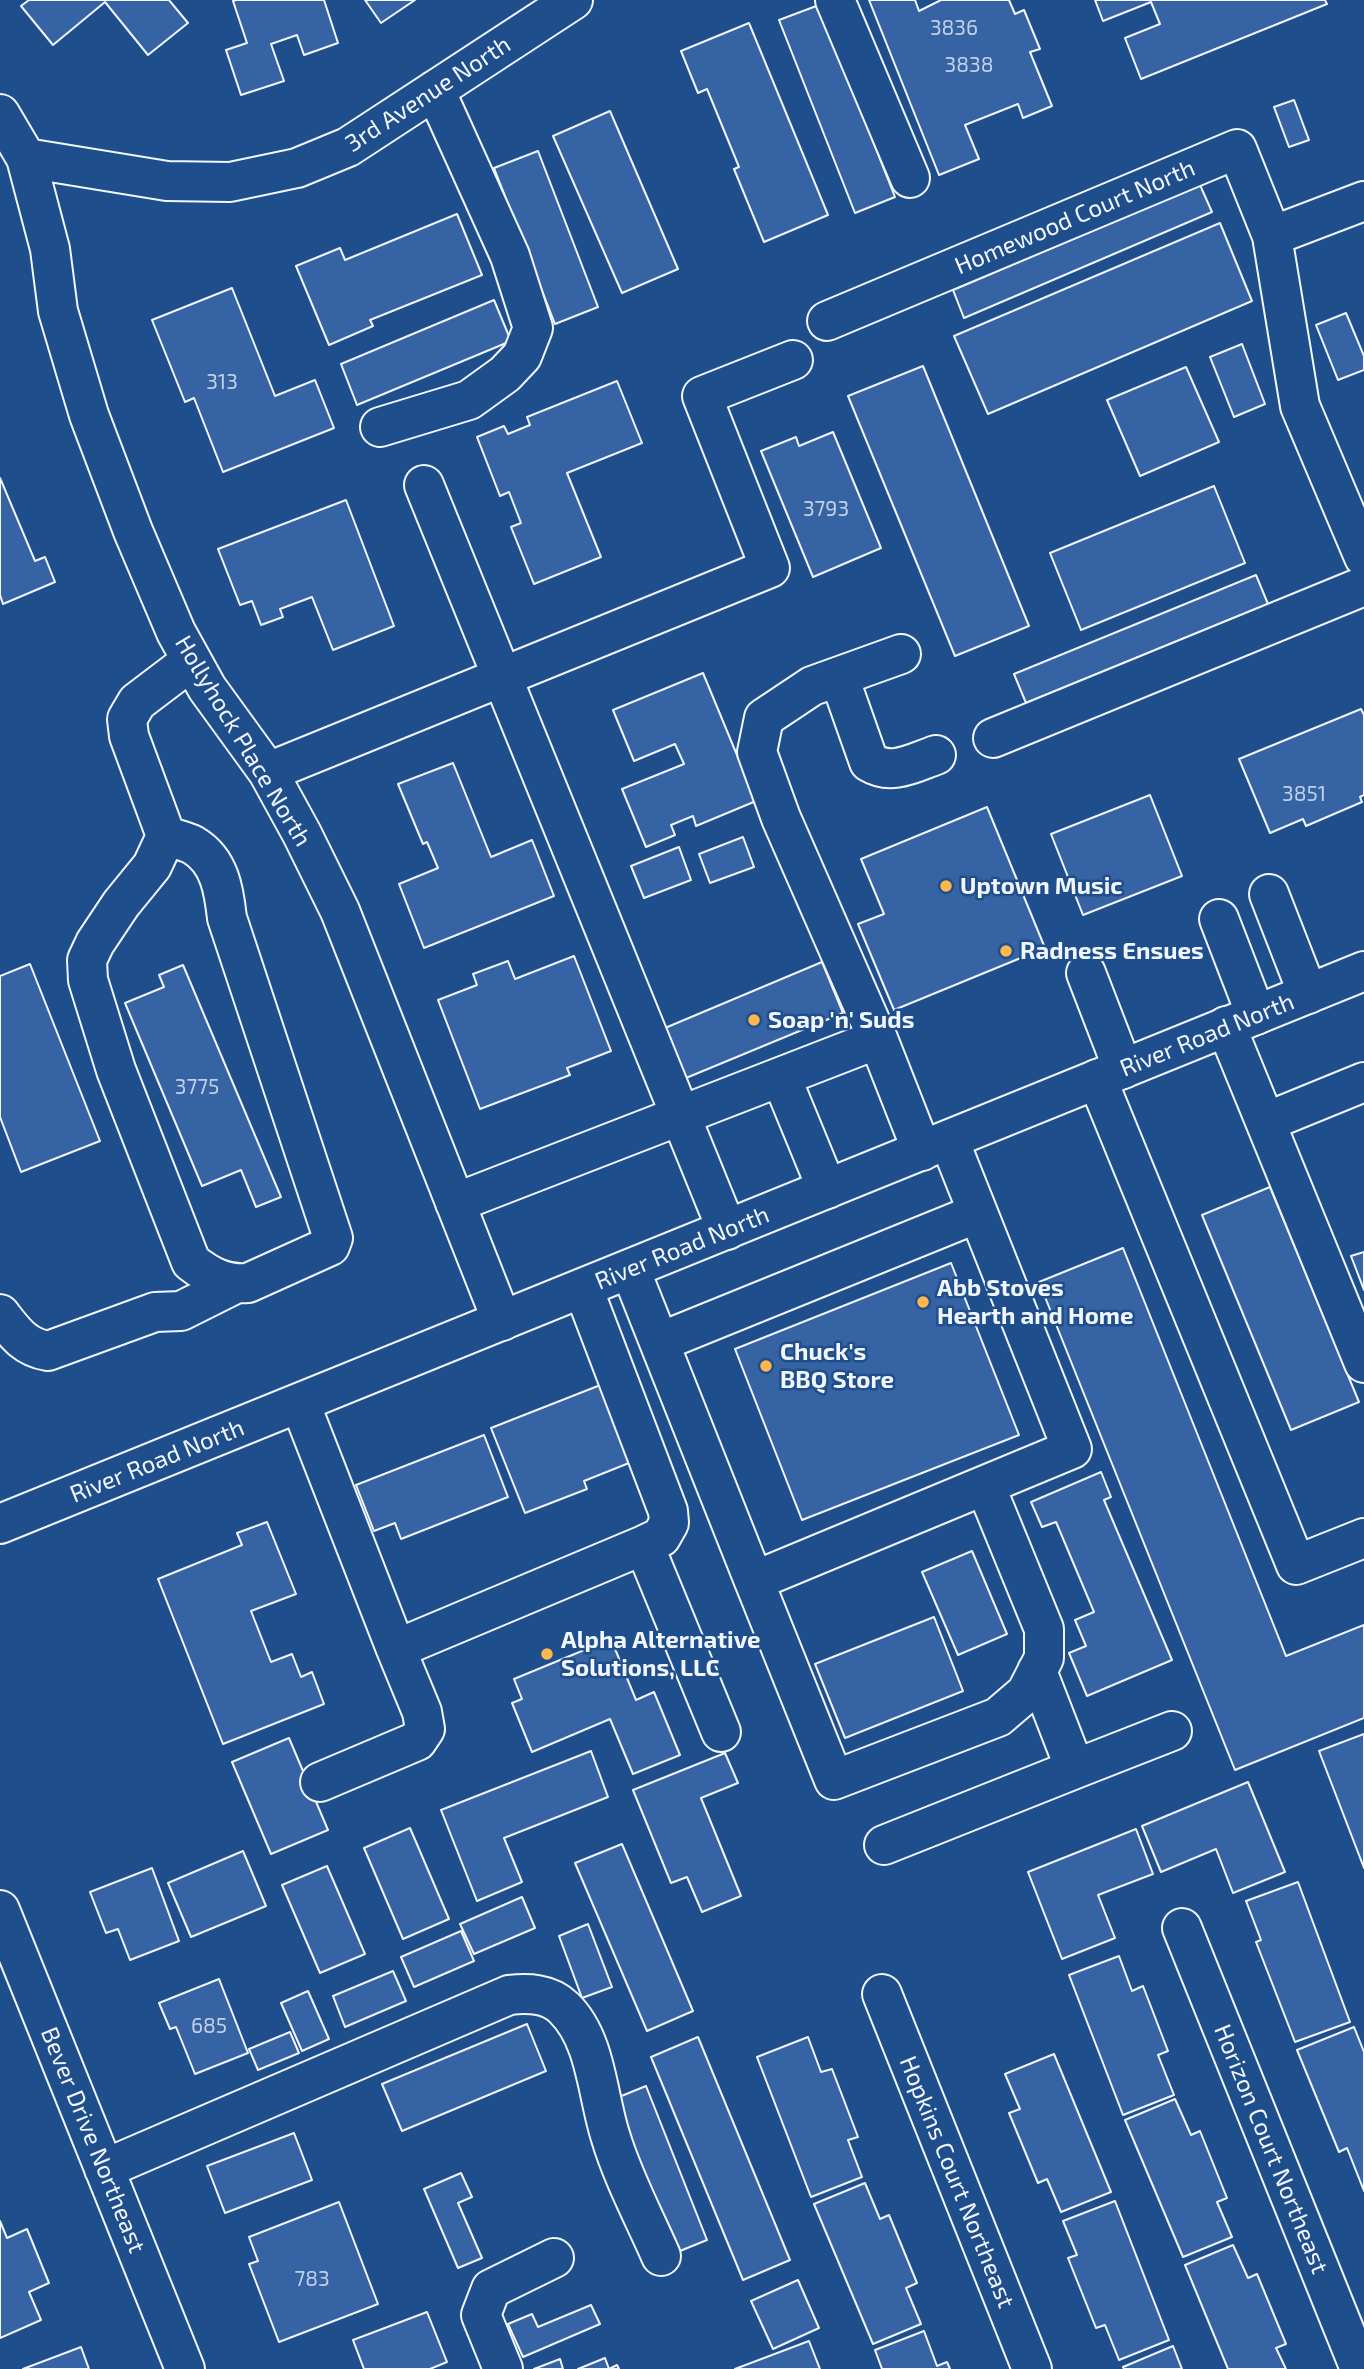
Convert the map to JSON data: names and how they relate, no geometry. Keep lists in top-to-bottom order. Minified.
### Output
{"streets":{"street":["3rd Avenue North","Homewood Court North","Hollyhock Place North","River Road North","Bever Drive Northeast","Horizon Court Northeast","Hopkins Court Northeast"]},"crossings":[["3rd Avenue North","Hollyhock Place North"],["Hollyhock Place North","River Road North"]],"places":["Uptown Music","Radness Ensues","Soap 'n' Suds","Abb Stoves Hearth and Home","Chuck's BBQ Store","Alpha Alternative Solutions, LLC"],"house_numbers":["3836","3838","313","3793","3851","3775","685","783"]}
